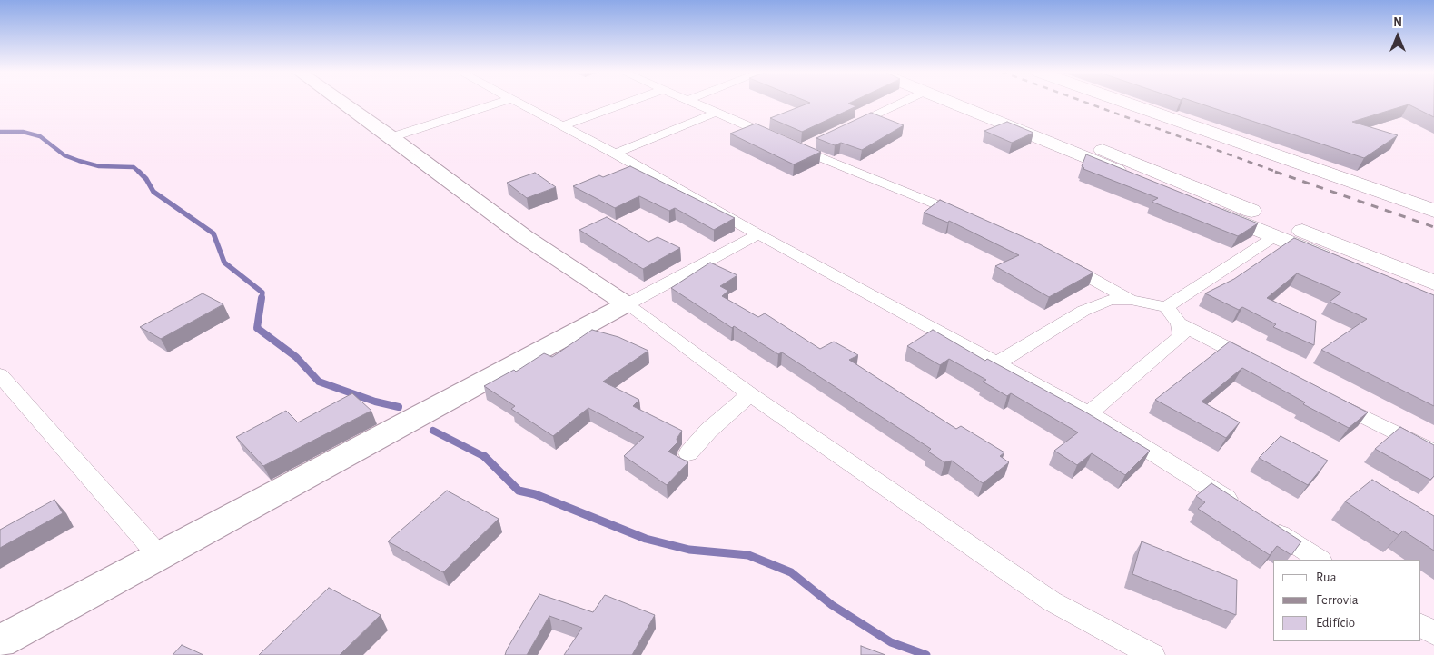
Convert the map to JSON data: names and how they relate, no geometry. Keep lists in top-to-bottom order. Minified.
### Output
{"legend":["Rua","Ferrovia","Edifício"],"north":"top"}
